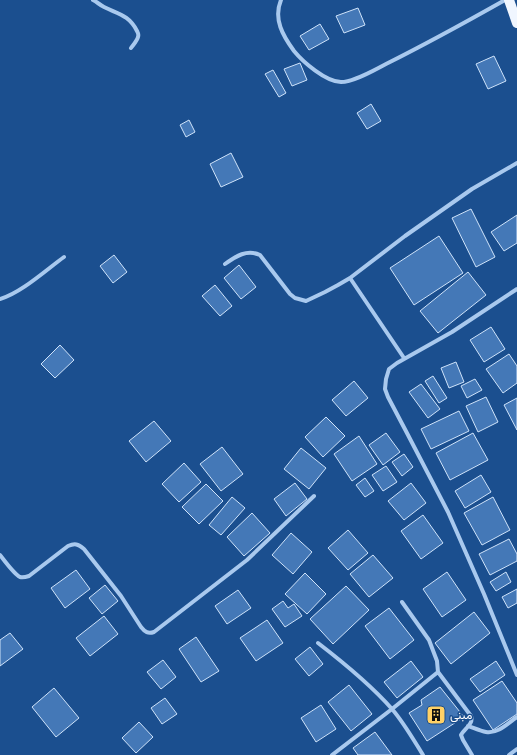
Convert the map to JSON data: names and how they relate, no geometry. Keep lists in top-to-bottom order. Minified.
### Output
{"places":{"building":["مبنى"]}}
